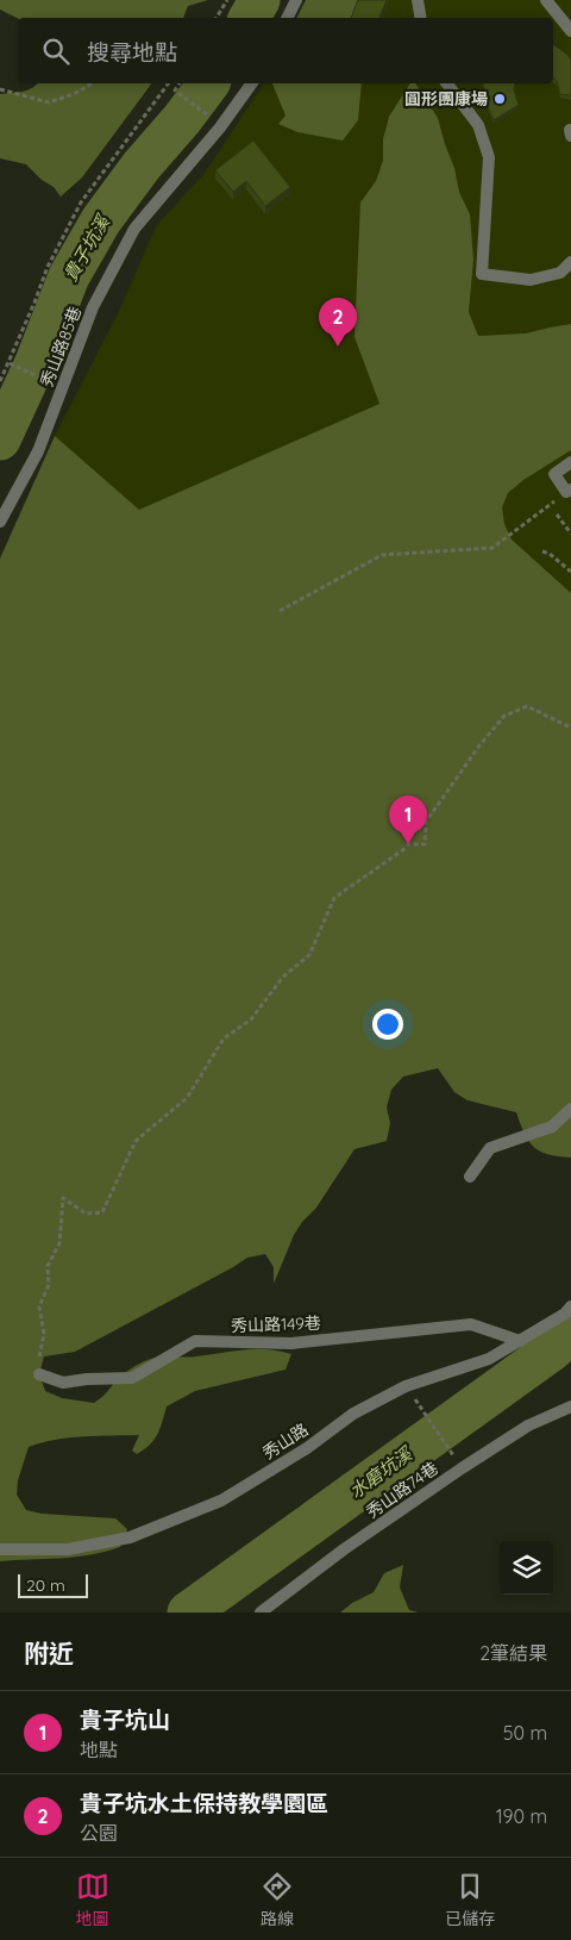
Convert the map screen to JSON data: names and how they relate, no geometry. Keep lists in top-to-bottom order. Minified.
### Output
{"streets":{"street":["秀山路85巷","秀山路149巷","秀山路","秀山路74巷"]},"crossings":[["秀山路149巷","秀山路"]],"water":["貴子坑溪","水磨坑溪"],"places":["圓形團康場"],"scale_bar":"20 m","page":{"search":"搜尋地點","pins":["2","1"],"scale":"20 m","heading":["附近","2筆結果"],"list":[{"mark":"1","name":"貴子坑山","note":"地點","value":"50 m"},{"mark":"2","name":"貴子坑水土保持教學園區","note":"公園","value":"190 m"}],"nav":["地圖","路線","已儲存"]}}
